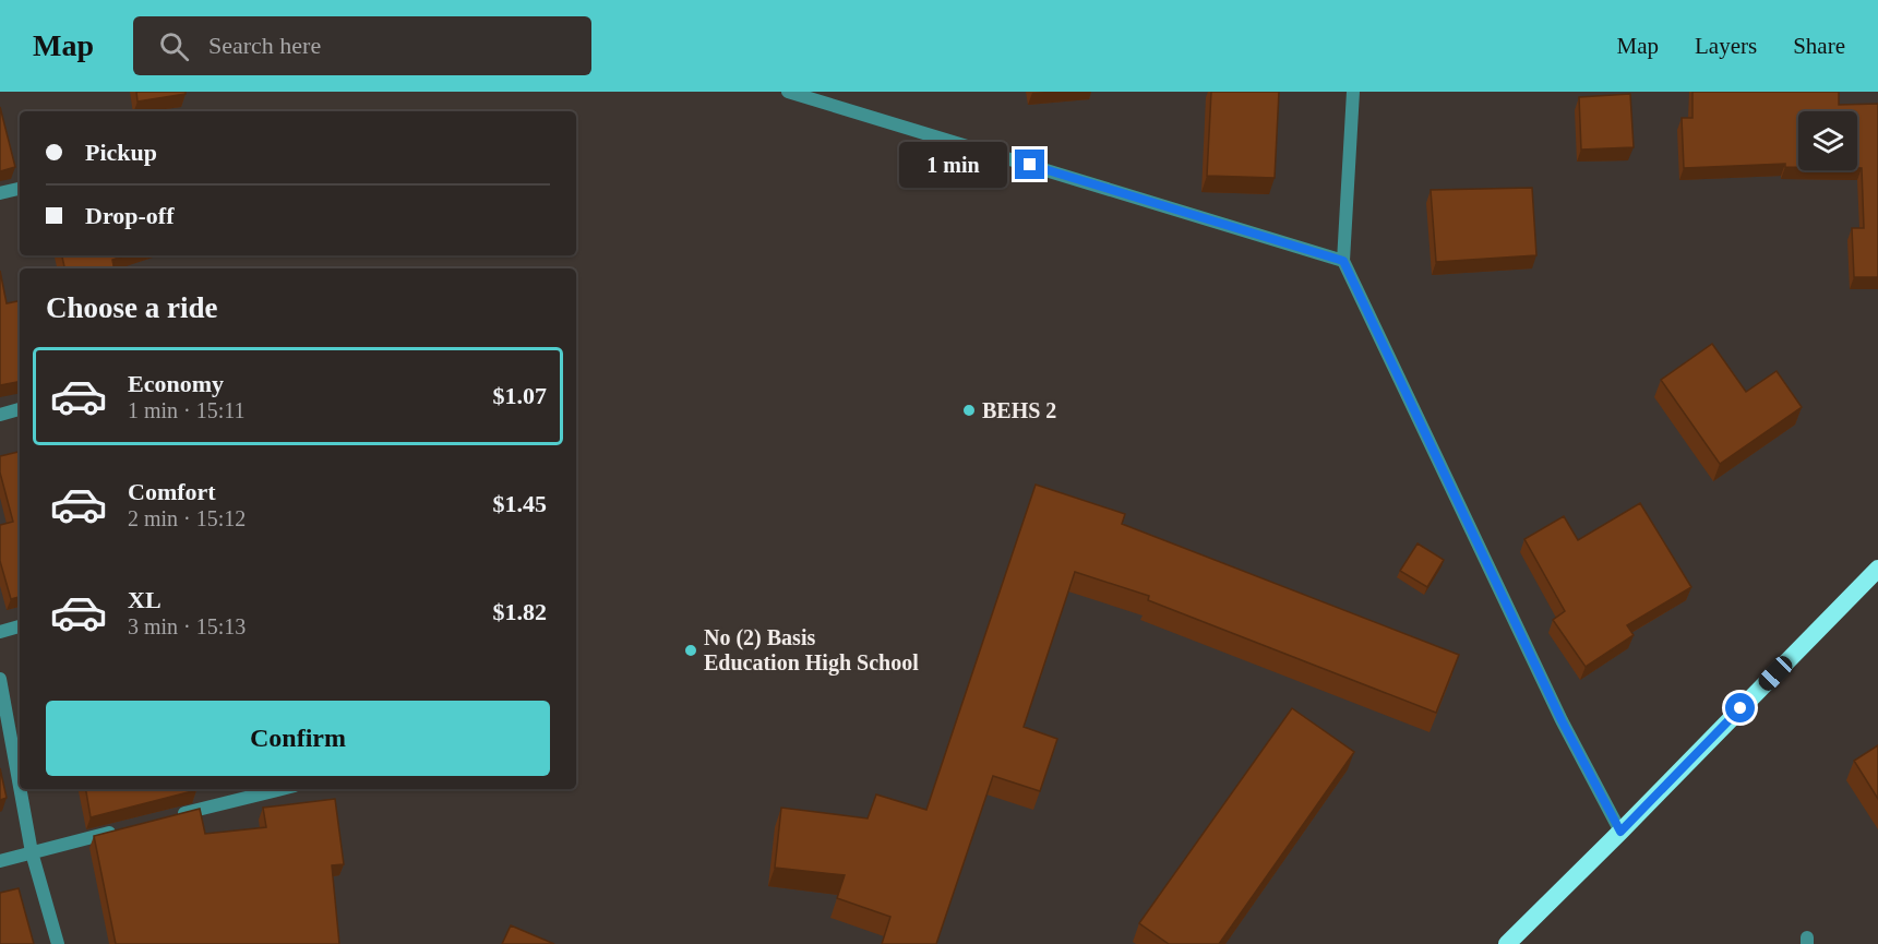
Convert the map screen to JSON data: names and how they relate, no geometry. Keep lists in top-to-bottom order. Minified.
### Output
{"places":["BEHS 2","No (2) Basis Education High School"],"page":{"header":"Map","search":"Search here","nav":["Map","Layers","Share"],"banner":["Pickup","Drop-off"],"bubble":"1 min","heading":"Choose a ride","list":[{"name":"Economy","note":"1 min · 15:11","value":"$1.07"},{"name":"Comfort","note":"2 min · 15:12","value":"$1.45"},{"name":"XL","note":"3 min · 15:13","value":"$1.82"}],"buttons":"Confirm"}}
